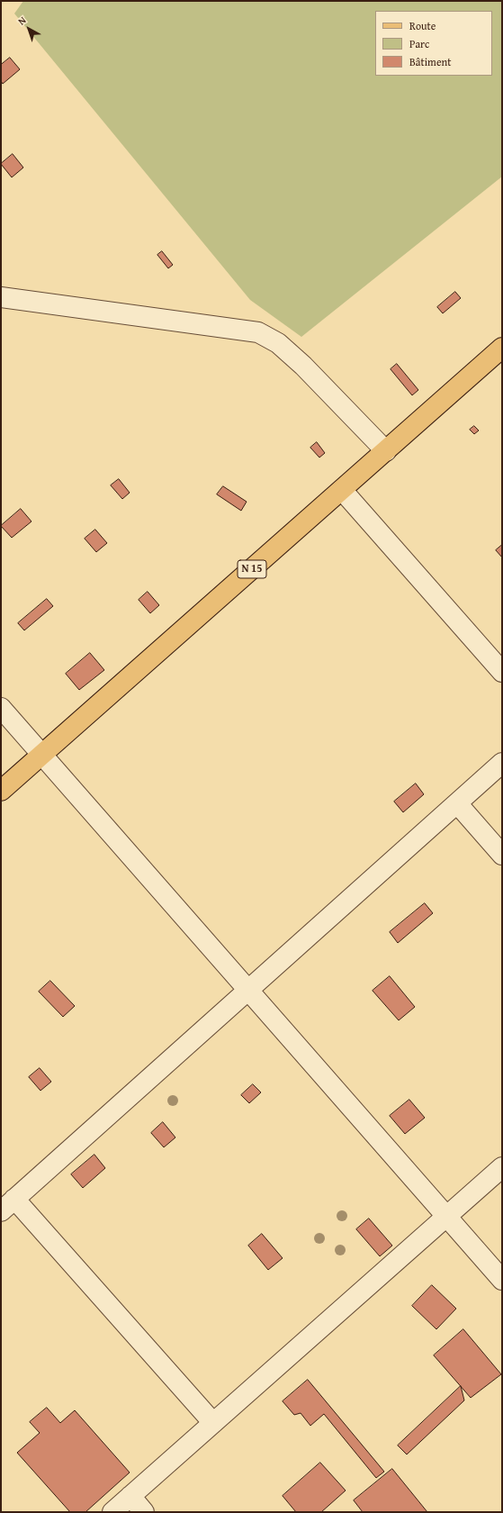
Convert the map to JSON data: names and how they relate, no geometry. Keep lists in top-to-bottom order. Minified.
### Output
{"streets":{"main road":["N 15"]},"legend":["Route","Parc","Bâtiment"],"north":"top left"}
